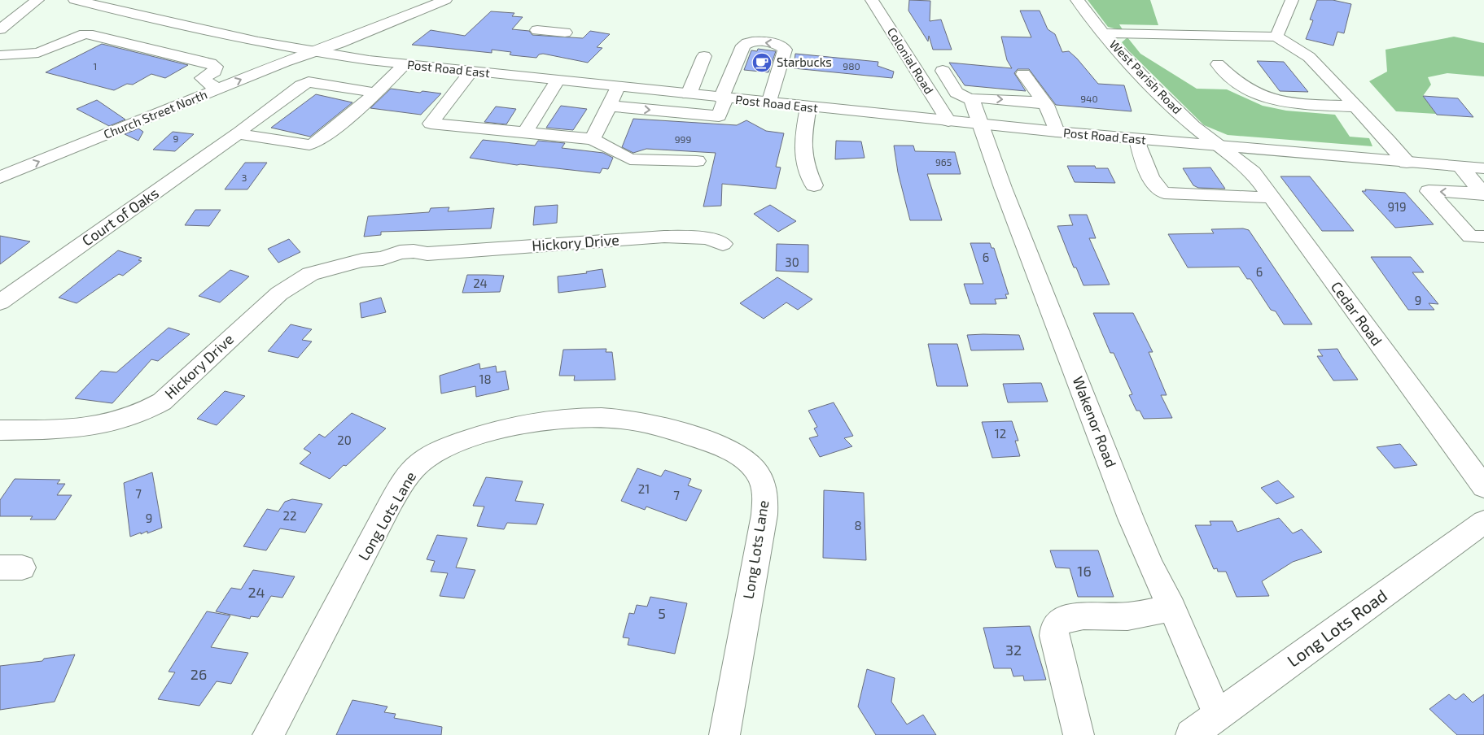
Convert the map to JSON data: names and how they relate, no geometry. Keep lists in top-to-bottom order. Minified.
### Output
{"streets":{"street":["Colonial Road","Post Road East","West Parish Road","Church Street North","Court of Oaks","Hickory Drive","Cedar Road","Wakenor Road","Long Lots Lane","Long Lots Road"]},"crossings":[["Colonial Road","Post Road East"],["Post Road East","West Parish Road"],["Post Road East","Church Street North"],["Post Road East","Cedar Road"],["Post Road East","Wakenor Road"],["West Parish Road","Cedar Road"],["Wakenor Road","Long Lots Road"]],"places":{"cafe":["Starbucks"]},"house_numbers":["1","980","940","9","999","965","3","919","6","30","6","24","9","18","12","20","21","7","7","22","9","8","16","24","5","32","26"]}
